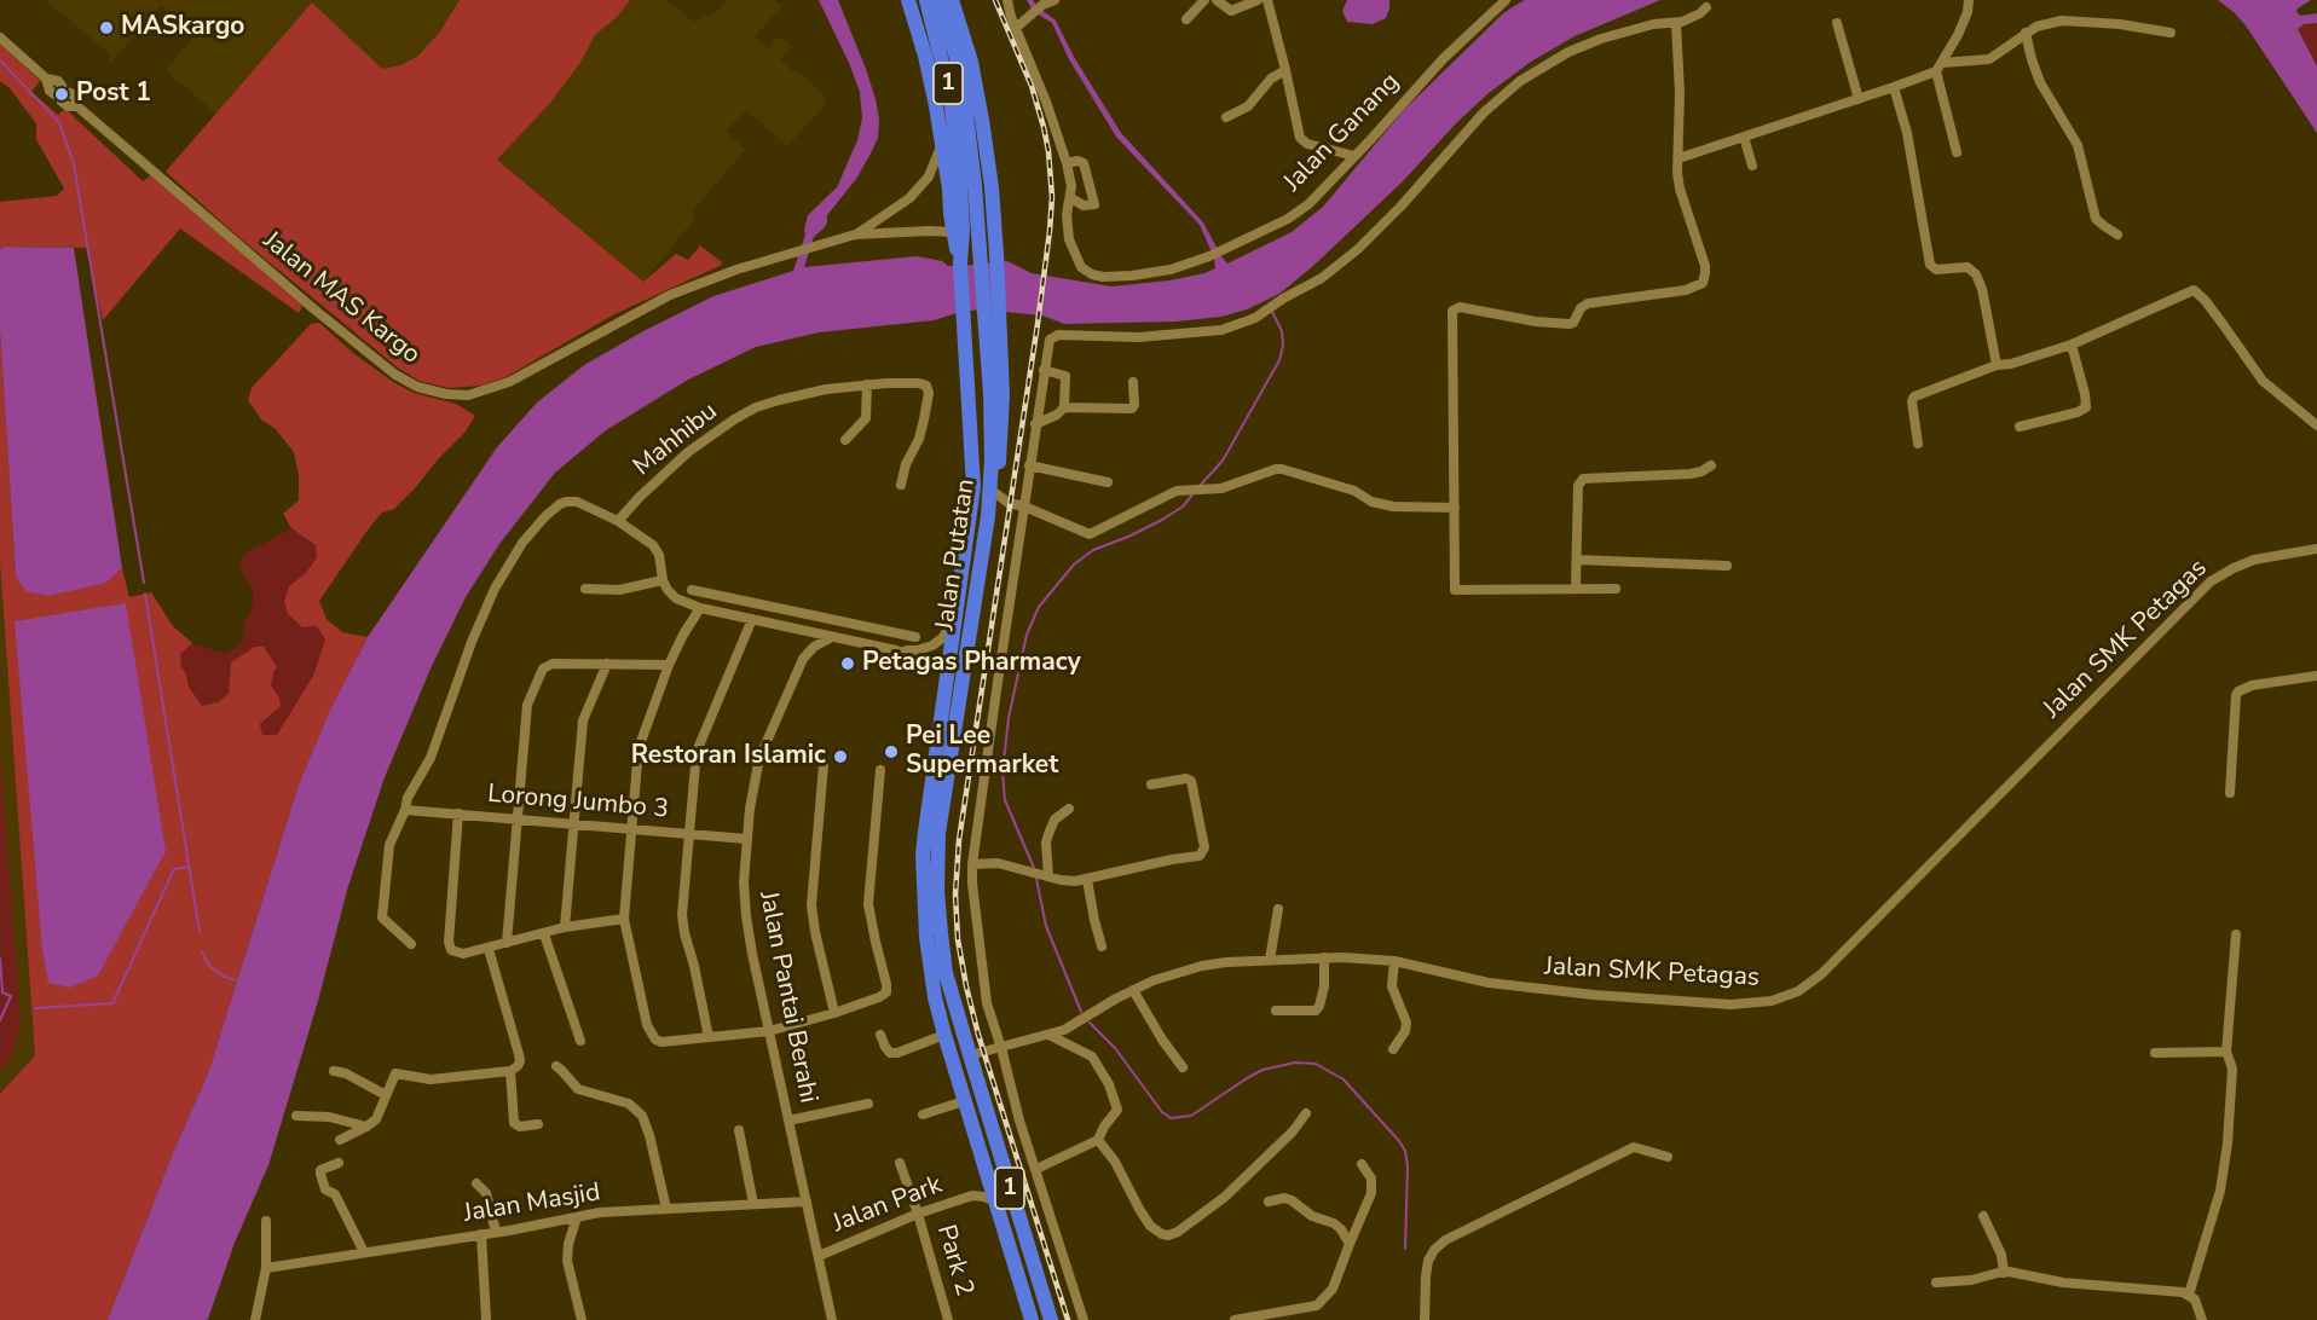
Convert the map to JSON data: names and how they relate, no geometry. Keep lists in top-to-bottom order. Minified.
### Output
{"streets":{"highway":["1","Jalan Putatan"],"street":["Jalan Ganang","Jalan MAS Kargo","Mahhibu","Jalan SMK Petagas","Lorong Jumbo 3","Jalan Pantai Berahi","Jalan Masjid","Jalan Park","Park 2"]},"crossings":[["Jalan Putatan","Jalan SMK Petagas"],["Jalan Putatan","Jalan Park"],["Lorong Jumbo 3","Jalan Pantai Berahi"],["Jalan Pantai Berahi","Jalan Masjid"],["Jalan Pantai Berahi","Jalan Park"],["Jalan Park","Park 2"]],"places":["MASkargo","Post 1","Petagas Pharmacy","Pei Lee Supermarket","Restoran Islamic"]}
